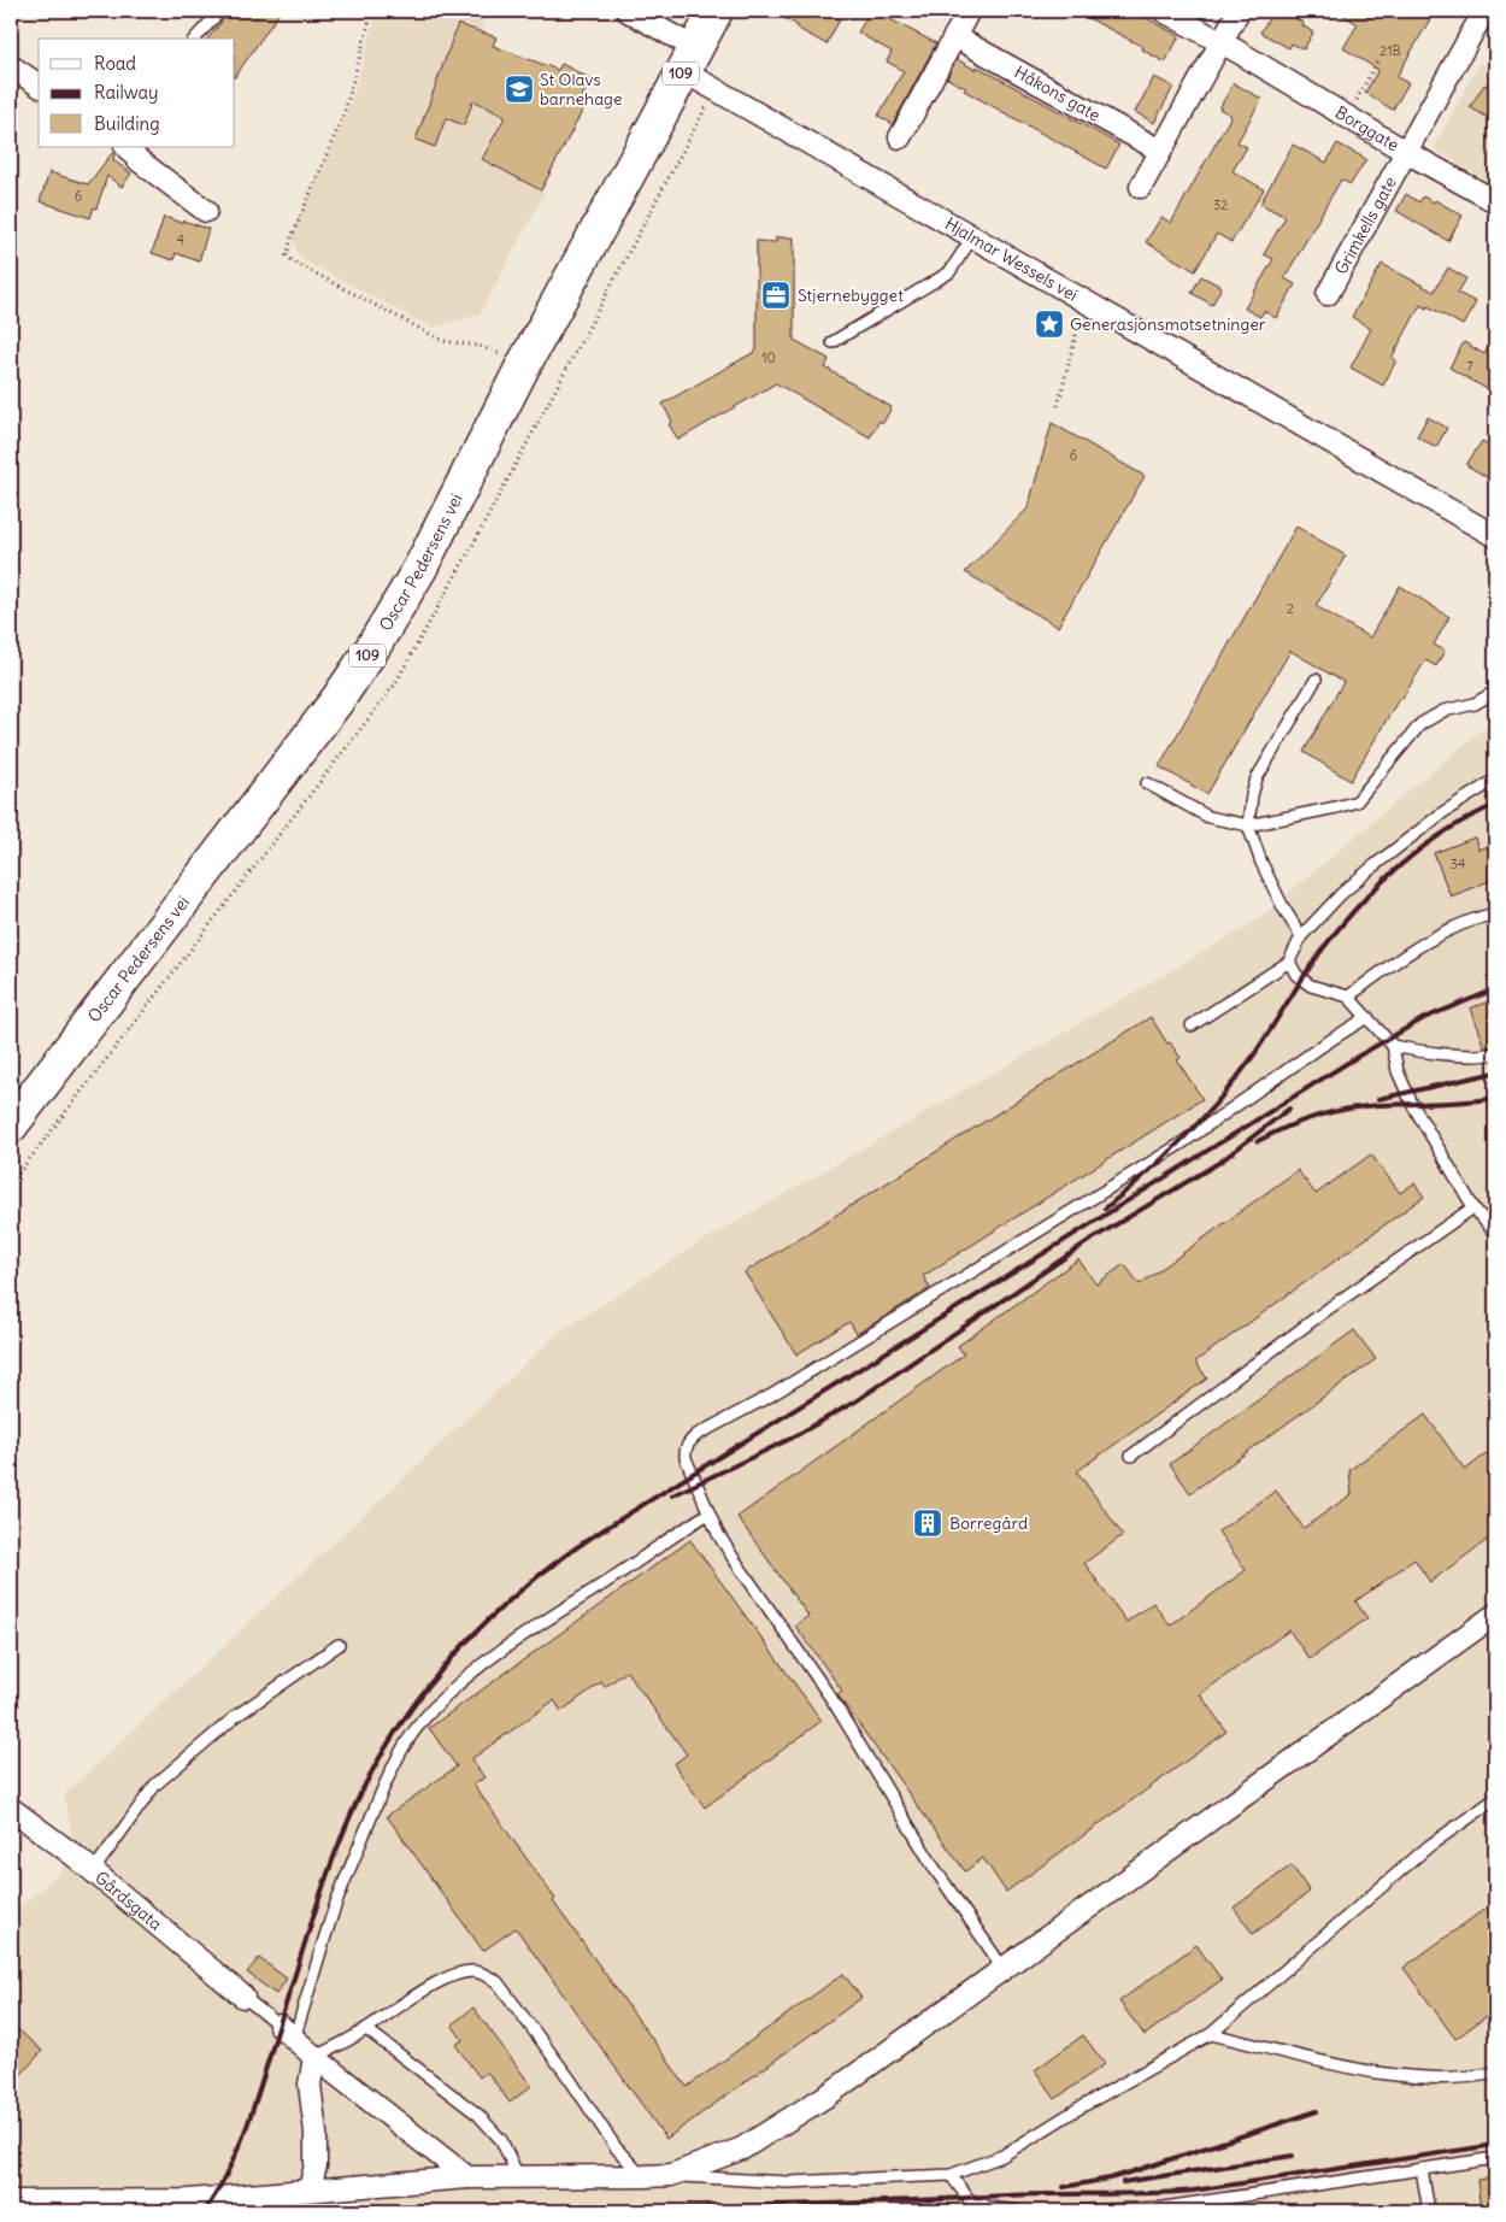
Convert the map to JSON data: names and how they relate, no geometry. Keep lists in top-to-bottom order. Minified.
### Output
{"streets":{"main road":["109","Oscar Pedersens vei"],"street":["Håkons gate","Borggate","Grimkells gate","Hjalmar Wessels vei","Gårdsgata"]},"crossings":[["Borggate","Grimkells gate"],["Hjalmar Wessels vei","Oscar Pedersens vei"]],"places":{"school or university":["St Olavs barnehage"],"office":["Stjernebygget"],"place":["Generasjonsmotsetninger"],"building":["Borregård"]},"house_numbers":["21B","6","32","4","10","7","6","2","34"],"legend":["Road","Railway","Building"]}
